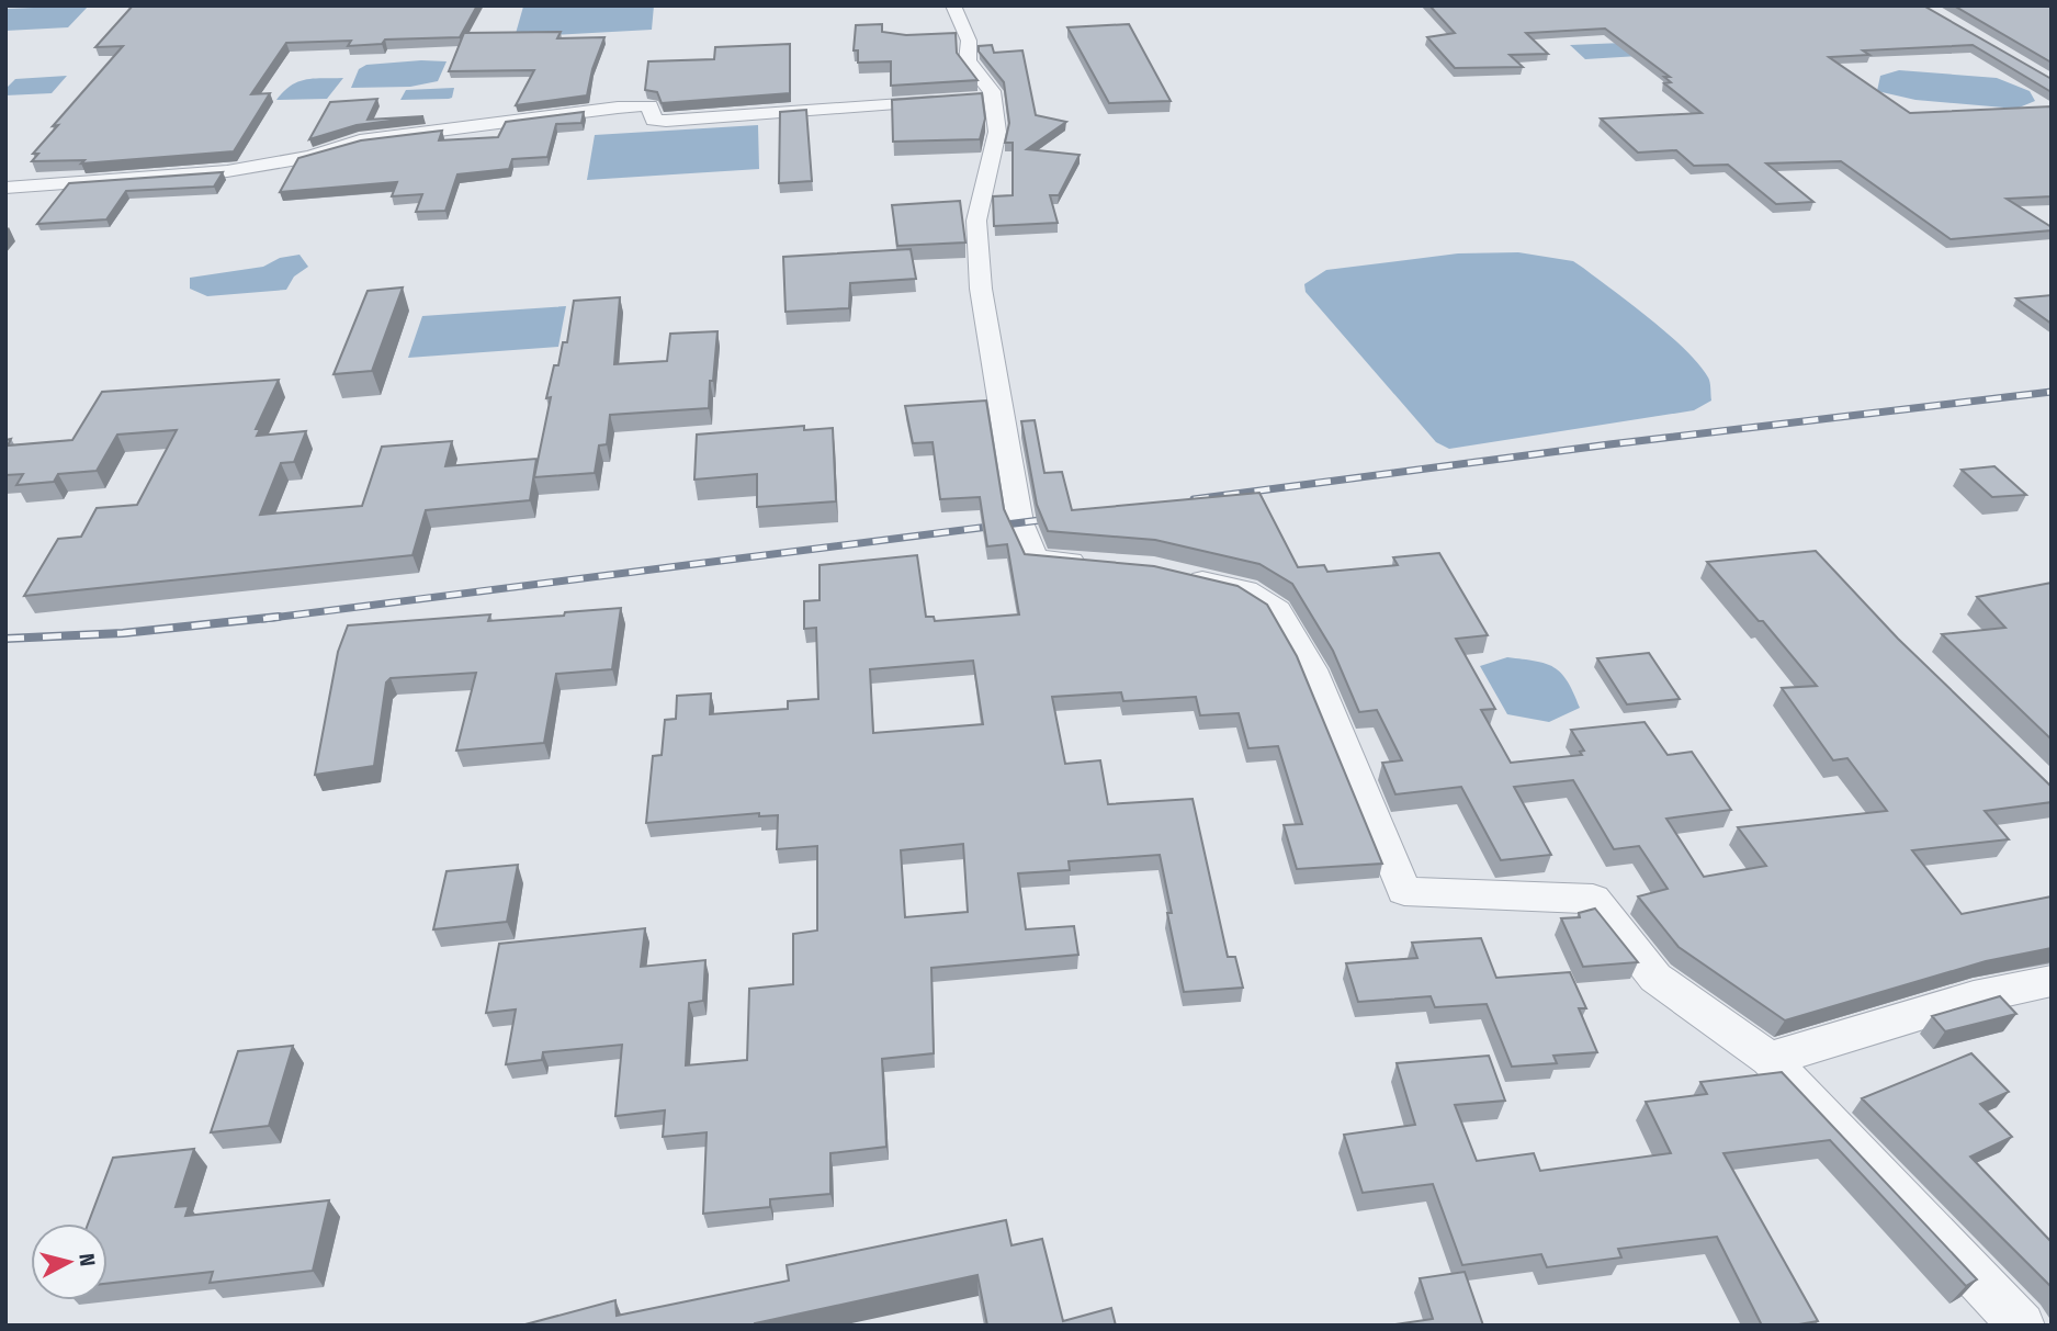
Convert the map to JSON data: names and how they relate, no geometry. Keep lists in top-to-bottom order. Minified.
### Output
{"north":"right"}
